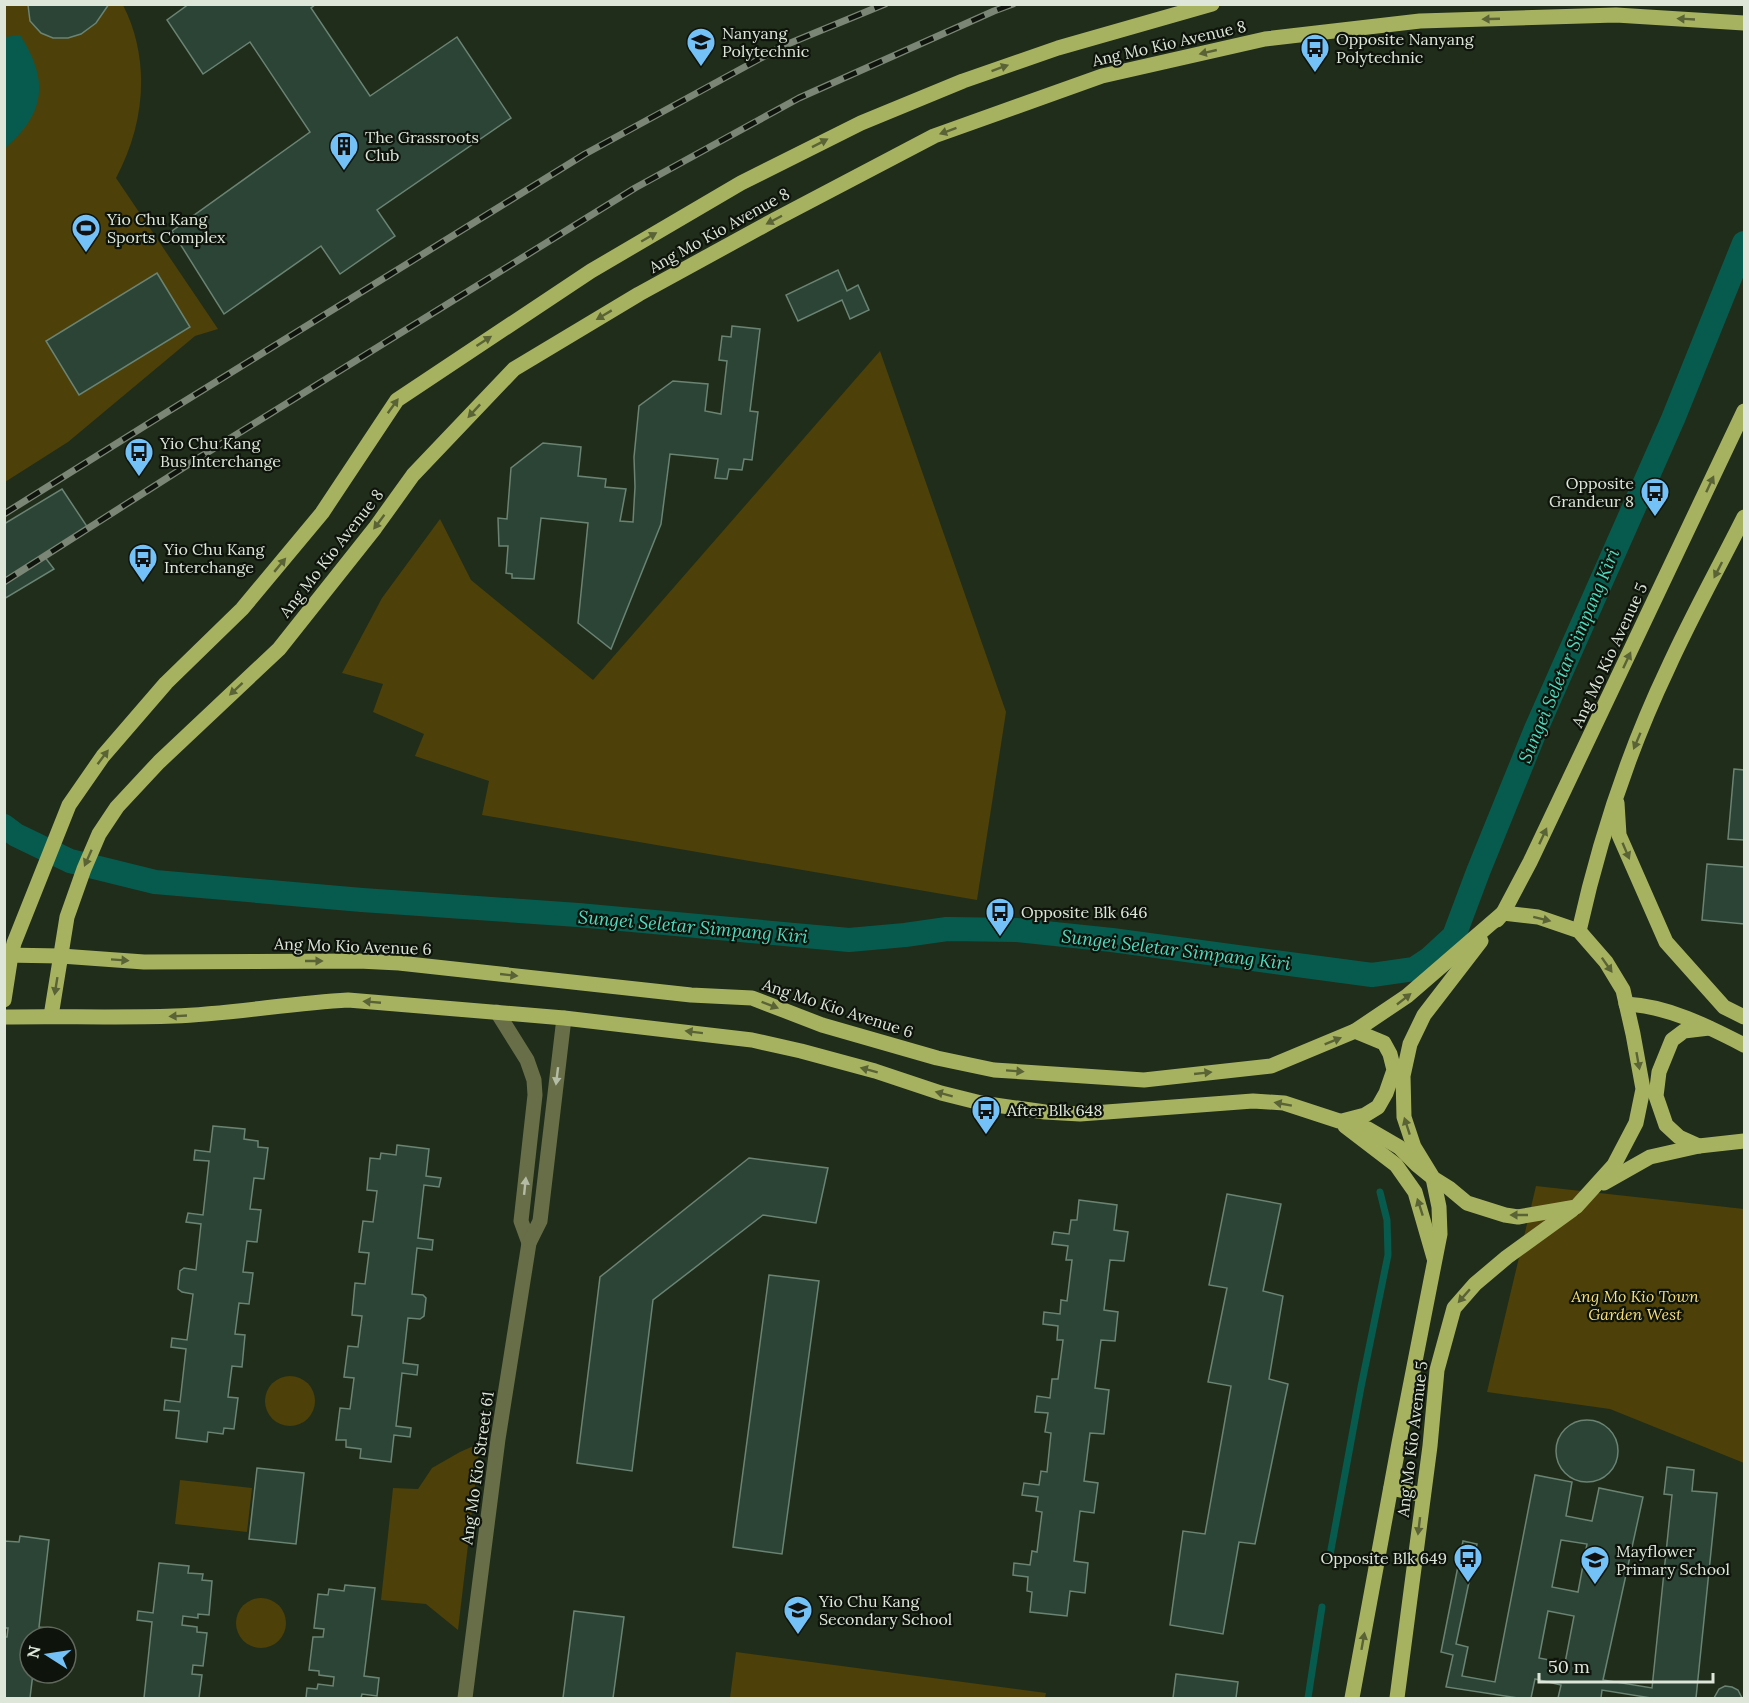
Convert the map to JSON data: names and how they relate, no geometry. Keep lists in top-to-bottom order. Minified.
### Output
{"streets":{"main road":["Ang Mo Kio Avenue 8","Ang Mo Kio Avenue 5","Ang Mo Kio Avenue 6"],"street":["Ang Mo Kio Street 61"]},"crossings":[["Ang Mo Kio Avenue 8","Ang Mo Kio Avenue 6"],["Ang Mo Kio Avenue 5","Ang Mo Kio Avenue 6"]],"water":["Sungei Seletar Simpang Kiri"],"parks":["Ang Mo Kio Town Garden West"],"places":{"school or university":["Nanyang Polytechnic","Mayflower Primary School","Yio Chu Kang Secondary School"],"bus stop":["Opposite Nanyang Polytechnic","Yio Chu Kang Bus Interchange","Opposite Grandeur 8","Yio Chu Kang Interchange","Opposite Blk 646","After Blk 648","Opposite Blk 649"],"building":["The Grassroots Club"],"sports":["Yio Chu Kang Sports Complex"]},"scale_bar":"50 m","north":"left"}
